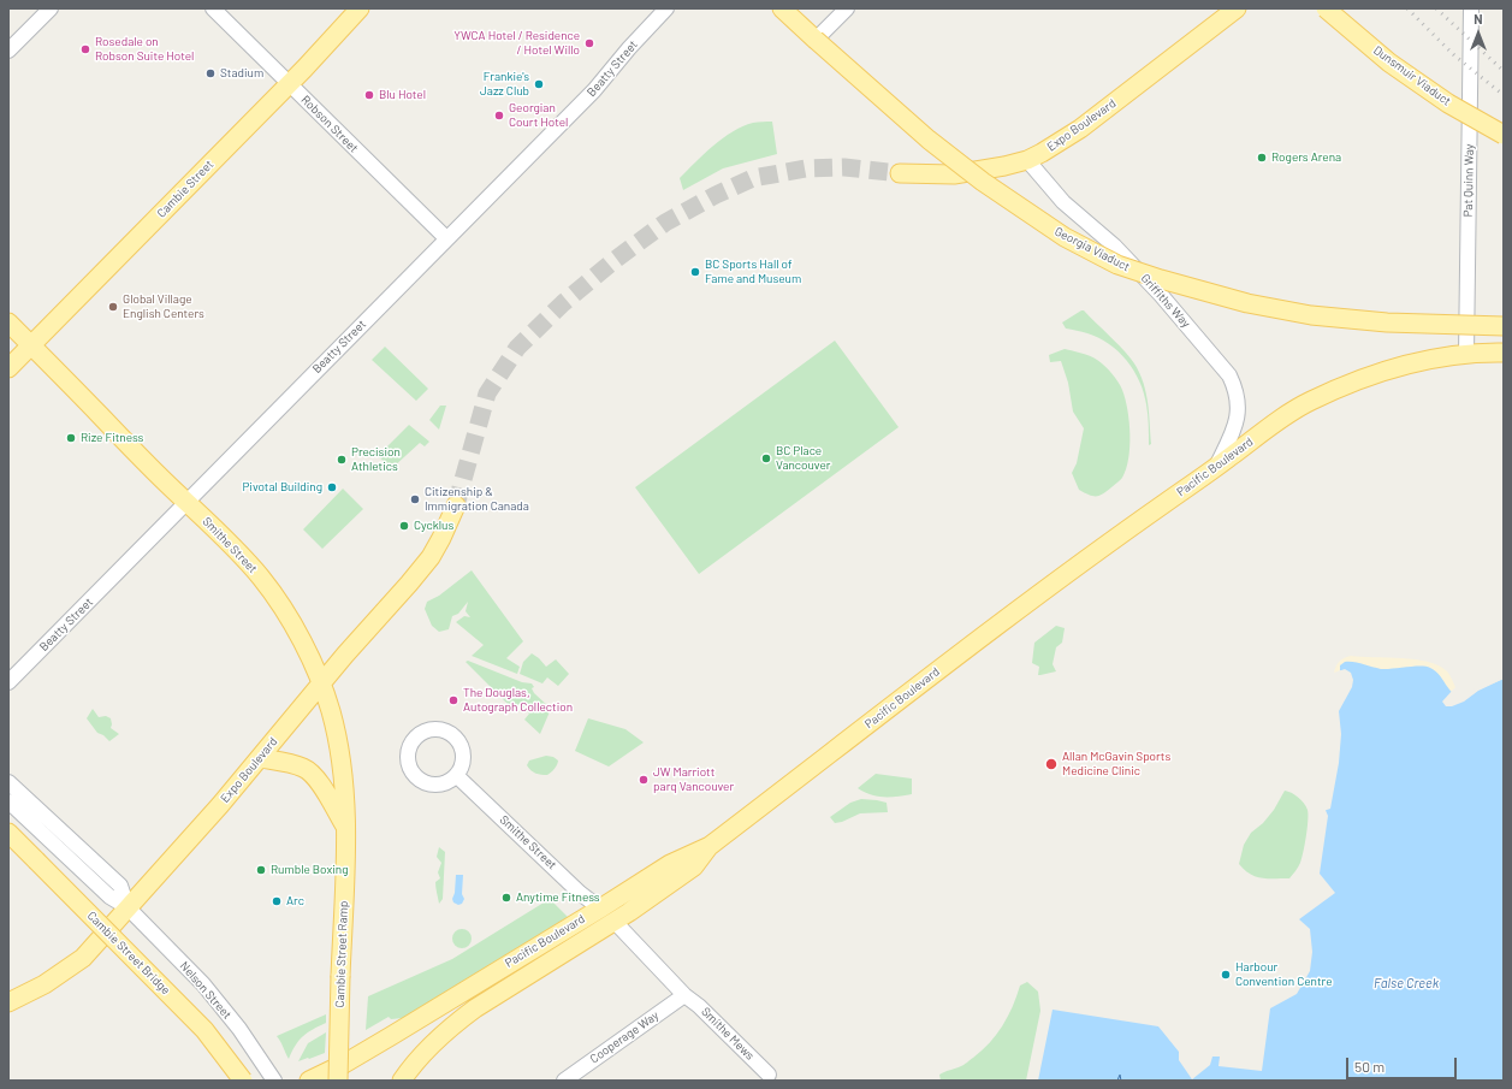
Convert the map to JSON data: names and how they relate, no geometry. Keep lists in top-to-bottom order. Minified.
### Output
{"streets":{"main road":["Dunsmuir Viaduct","Expo Boulevard","Cambie Street","Georgia Viaduct","Pacific Boulevard","Smithe Street","Cambie Street Bridge","Cambie Street Ramp"],"street":["Beatty Street","Robson Street","Pat Quinn Way","Griffiths Way","Nelson Street","Smithe Mews","Cooperage Way"]},"crossings":[["Beatty Street","Robson Street"],["Beatty Street","Smithe Street"],["Robson Street","Cambie Street"],["Expo Boulevard","Griffiths Way"],["Expo Boulevard","Smithe Street"],["Expo Boulevard","Nelson Street"],["Pat Quinn Way","Pacific Boulevard"],["Cambie Street","Smithe Street"],["Griffiths Way","Pacific Boulevard"],["Pacific Boulevard","Smithe Street"],["Smithe Street","Cambie Street Ramp"],["Smithe Mews","Cooperage Way"]],"water":["False Creek"],"places":["YWCA Hotel / Residence / Hotel Willo","Rosedale on Robson Suite Hotel","Stadium","Frankie's Jazz Club","Blu Hotel","Georgian Court Hotel","Rogers Arena","BC Sports Hall of Fame and Museum","Global Village English Centers","Rize Fitness","BC Place Vancouver","Precision Athletics","Pivotal Building","Citizenship & Immigration Canada","Cycklus","The Douglas, Autograph Collection","Allan McGavin Sports Medicine Clinic","JW Marriott parq Vancouver","Rumble Boxing","Anytime Fitness","Arc","Harbour Convention Centre"],"scale_bar":"50 m","north":"top"}
